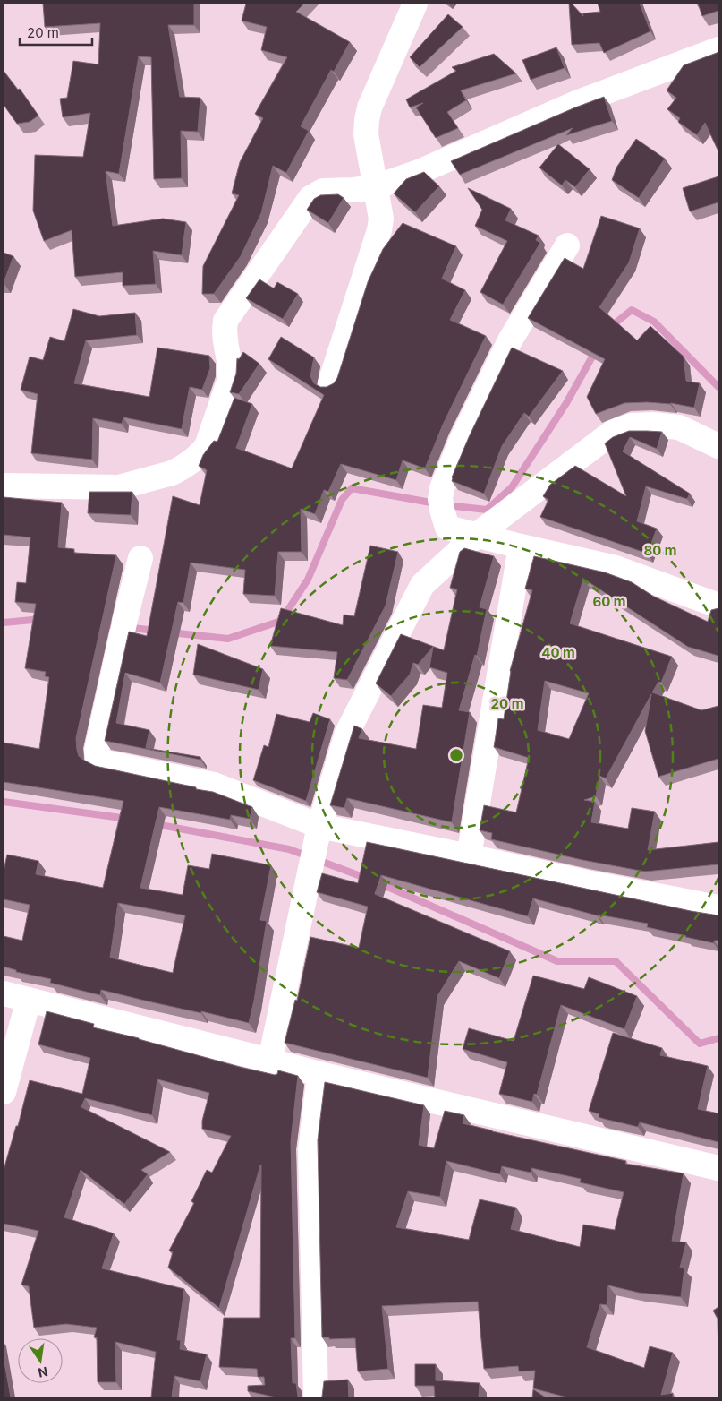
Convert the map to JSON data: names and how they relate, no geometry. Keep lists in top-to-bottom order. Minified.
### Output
{"scale_bar":"20 m","north":"bottom","rings":["80 m","60 m","40 m","20 m"]}
